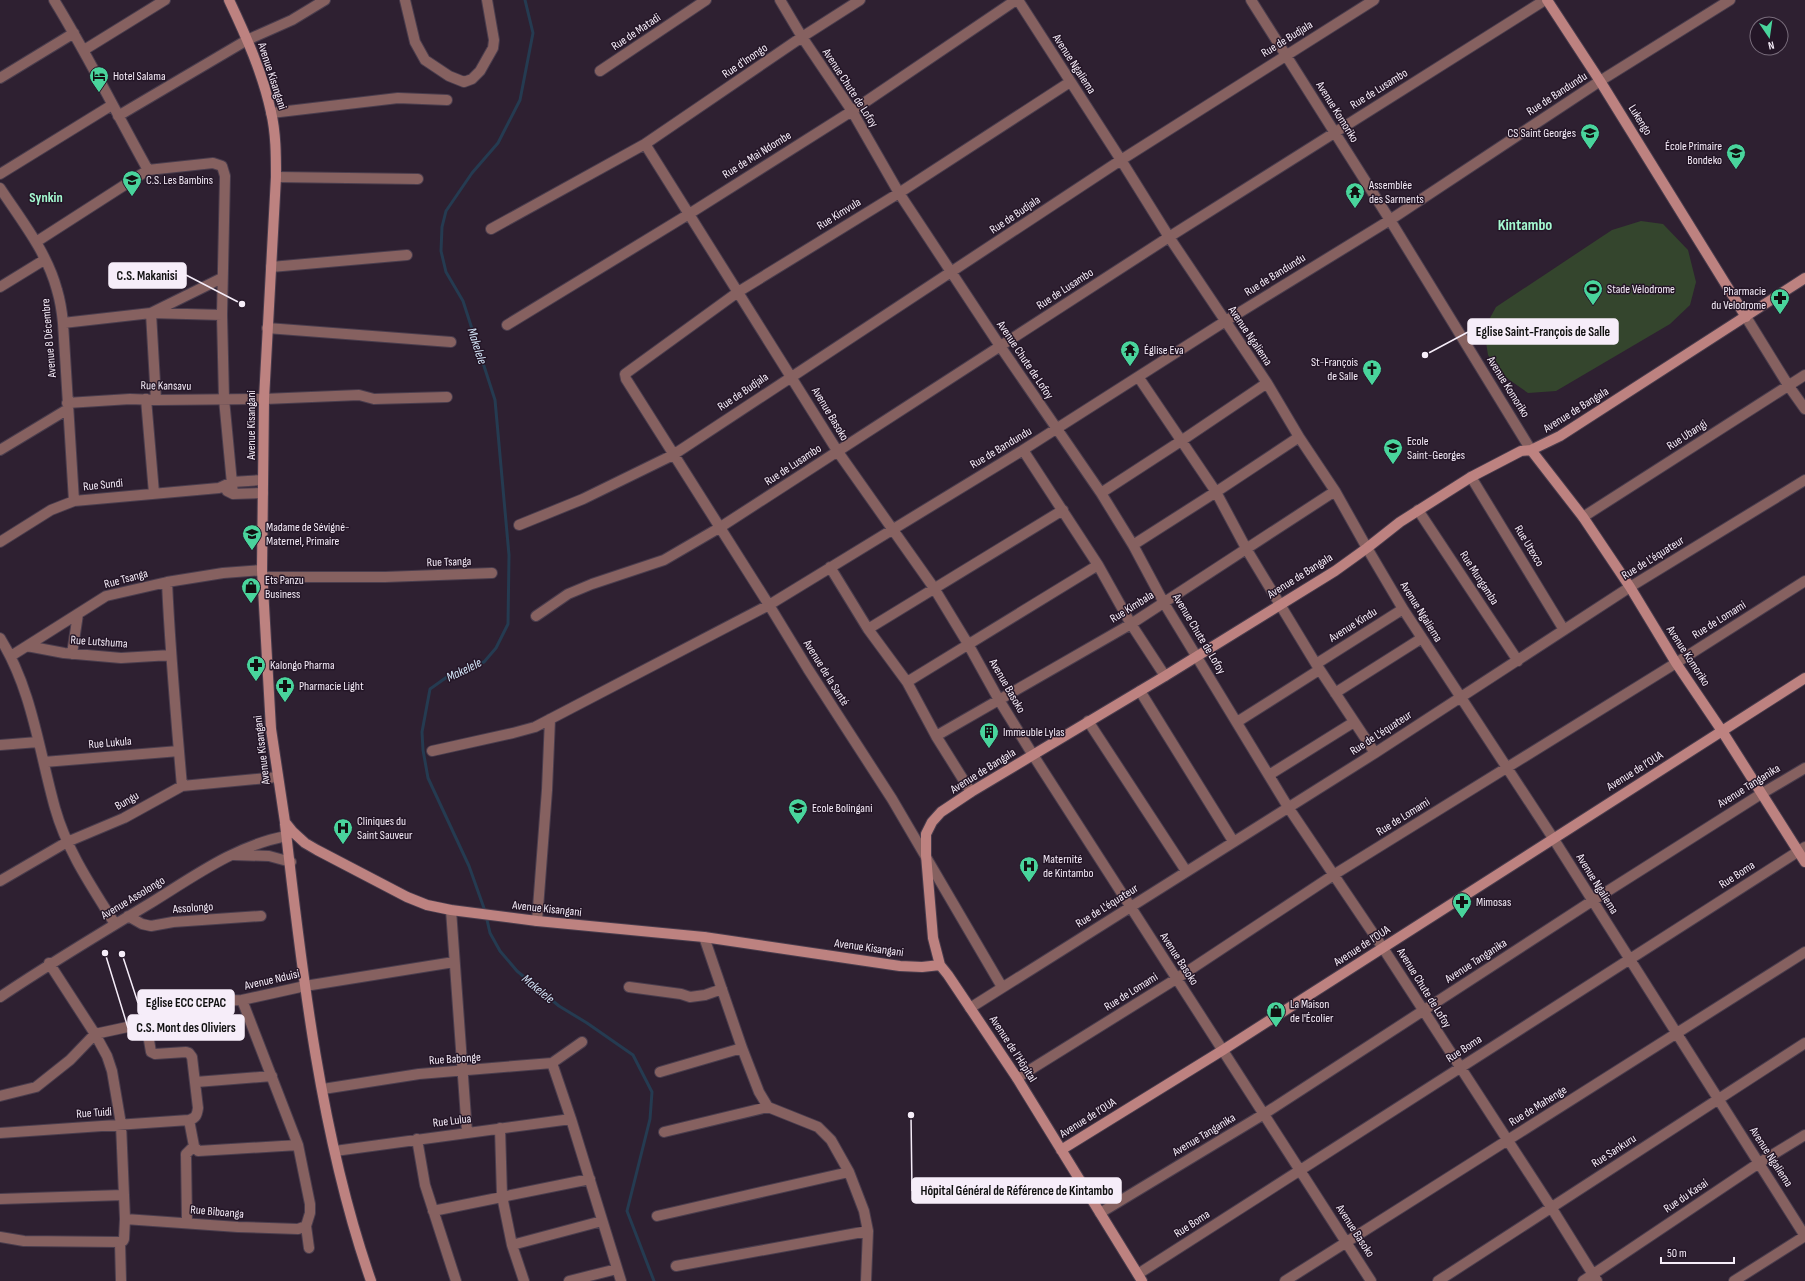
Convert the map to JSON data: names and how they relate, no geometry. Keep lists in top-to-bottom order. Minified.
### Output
{"streets":{"street":["Rue de Matadi","Rue de Budjala","Rue d'Inongo","Avenue Ngaliema","Avenue Kisangani","Avenue Chute de Lofoy","Rue de Lusambo","Rue de Bandundu","Avenue Komoriko","Lukengo","Rue de Mai Ndombe","Rue Kimvula","Avenue 8 Décembre","Rue Kansavu","Avenue de Bangala","Avenue Basoko","Rue Ubangi","Rue Sundi","Rue Utexco","Rue de L'équateur","Rue Tsanga","Rue Mungamba","Rue Kimbala","Rue de Lomami","Avenue Kindu","Rue Lutshuma","Avenue de la Santé","Rue Lukula","Avenue de l’OUA","Avenue Tanganika","Bungu","Rue Boma","Avenue Assolongo","Assolongo","Avenue Nduisi","Avenue de l’Hôpital","Rue Babonge","Rue de Mahenge","Rue Tuidi","Rue Lulua","Rue Sankuru","Rue du Kasai","Rue Biboanga"]},"crossings":[["Rue de Budjala","Avenue Ngaliema"],["Rue de Budjala","Avenue Chute de Lofoy"],["Rue de Budjala","Avenue Komoriko"],["Rue de Budjala","Avenue Basoko"],["Rue de Budjala","Avenue de la Santé"],["Rue d'Inongo","Avenue Chute de Lofoy"],["Rue d'Inongo","Avenue Basoko"],["Avenue Ngaliema","Rue de Lusambo"],["Avenue Ngaliema","Rue de Bandundu"],["Avenue Ngaliema","Rue de Mai Ndombe"],["Avenue Ngaliema","Rue Kimvula"],["Avenue Ngaliema","Avenue de Bangala"],["Avenue Ngaliema","Rue de L'équateur"],["Avenue Ngaliema","Rue Kimbala"],["Avenue Ngaliema","Rue de Lomami"],["Avenue Ngaliema","Avenue Kindu"],["Avenue Ngaliema","Avenue de l’OUA"],["Avenue Ngaliema","Avenue Tanganika"],["Avenue Ngaliema","Rue Boma"],["Avenue Ngaliema","Rue de Mahenge"],["Avenue Ngaliema","Rue Sankuru"],["Avenue Ngaliema","Rue du Kasai"],["Avenue Kisangani","Rue Kansavu"],["Avenue Kisangani","Avenue de Bangala"],["Avenue Kisangani","Rue Sundi"],["Avenue Kisangani","Rue Tsanga"],["Avenue Kisangani","Bungu"],["Avenue Kisangani","Avenue de l’Hôpital"],["Avenue Chute de Lofoy","Rue de Lusambo"],["Avenue Chute de Lofoy","Rue de Bandundu"],["Avenue Chute de Lofoy","Rue de Mai Ndombe"],["Avenue Chute de Lofoy","Rue Kimvula"],["Avenue Chute de Lofoy","Avenue de Bangala"],["Avenue Chute de Lofoy","Rue de L'équateur"],["Avenue Chute de Lofoy","Rue Kimbala"],["Avenue Chute de Lofoy","Rue de Lomami"],["Avenue Chute de Lofoy","Avenue Kindu"],["Avenue Chute de Lofoy","Avenue de l’OUA"],["Avenue Chute de Lofoy","Avenue Tanganika"],["Avenue Chute de Lofoy","Rue Boma"],["Avenue Chute de Lofoy","Rue de Mahenge"],["Avenue Chute de Lofoy","Rue Sankuru"],["Avenue Chute de Lofoy","Rue du Kasai"],["Rue de Lusambo","Avenue Komoriko"],["Rue de Lusambo","Lukengo"],["Rue de Lusambo","Avenue Basoko"],["Rue de Lusambo","Avenue de la Santé"],["Rue de Bandundu","Avenue Komoriko"],["Rue de Bandundu","Lukengo"],["Rue de Bandundu","Avenue Basoko"],["Rue de Bandundu","Avenue de la Santé"],["Avenue Komoriko","Avenue de Bangala"],["Avenue Komoriko","Rue Ubangi"],["Avenue Komoriko","Rue de L'équateur"],["Avenue Komoriko","Rue de Lomami"],["Avenue Komoriko","Avenue de l’OUA"],["Avenue Komoriko","Avenue Tanganika"],["Avenue Komoriko","Rue Boma"],["Lukengo","Avenue de Bangala"],["Rue de Mai Ndombe","Avenue Basoko"],["Rue Kimvula","Avenue Basoko"],["Rue Kimvula","Avenue de la Santé"],["Avenue 8 Décembre","Rue Kansavu"],["Avenue 8 Décembre","Rue Sundi"],["Avenue de Bangala","Avenue Basoko"],["Avenue de Bangala","Rue Utexco"],["Avenue de Bangala","Rue Mungamba"],["Avenue de Bangala","Avenue de la Santé"],["Avenue de Bangala","Avenue de l’Hôpital"],["Avenue Basoko","Rue de L'équateur"],["Avenue Basoko","Rue Kimbala"],["Avenue Basoko","Rue de Lomami"],["Avenue Basoko","Avenue de l’OUA"],["Avenue Basoko","Avenue Tanganika"],["Avenue Basoko","Rue Boma"],["Avenue Basoko","Rue de Mahenge"],["Rue Utexco","Rue de L'équateur"],["Rue de L'équateur","Rue Mungamba"],["Rue de L'équateur","Avenue de la Santé"],["Rue de L'équateur","Avenue de l’Hôpital"],["Rue Tsanga","Rue Lutshuma"],["Rue de Lomami","Avenue de l’Hôpital"],["Avenue de l’OUA","Avenue Tanganika"],["Avenue de l’OUA","Rue Boma"],["Avenue de l’OUA","Avenue de l’Hôpital"],["Avenue Assolongo","Assolongo"]],"districts":["Synkin","Kintambo"],"water":["Makelele"],"places":{"hotel":["Hotel Salama"],"school or university":["CS Saint Georges","École Primaire Bondeko","C.S. Les Bambins","Ecole Saint-Georges","Madame de Sévigné- Maternel, Primaire","Ecole Bolingani"],"temple":["Assemblée des Sarments","Église Eva"],"other":["C.S. Makanisi","Eglise Saint-François de Salle","C.S. Mont des Oliviers","Eglise ECC CEPAC","Hôpital Général de Référence de Kintambo"],"sports":["Stade Vélodrome"],"pharmacy":["Pharmacie du Velodrome","Kalongo Pharma","Pharmacie Light","Mimosas"],"church":["St-François de Salle"],"shop":["Ets Panzu Business","La Maison de l'Écolier"],"building":["Immeuble Lylas"],"hospital":["Cliniques du Saint Sauveur","Maternité de Kintambo"]},"scale_bar":"50 m","north":"bottom"}
